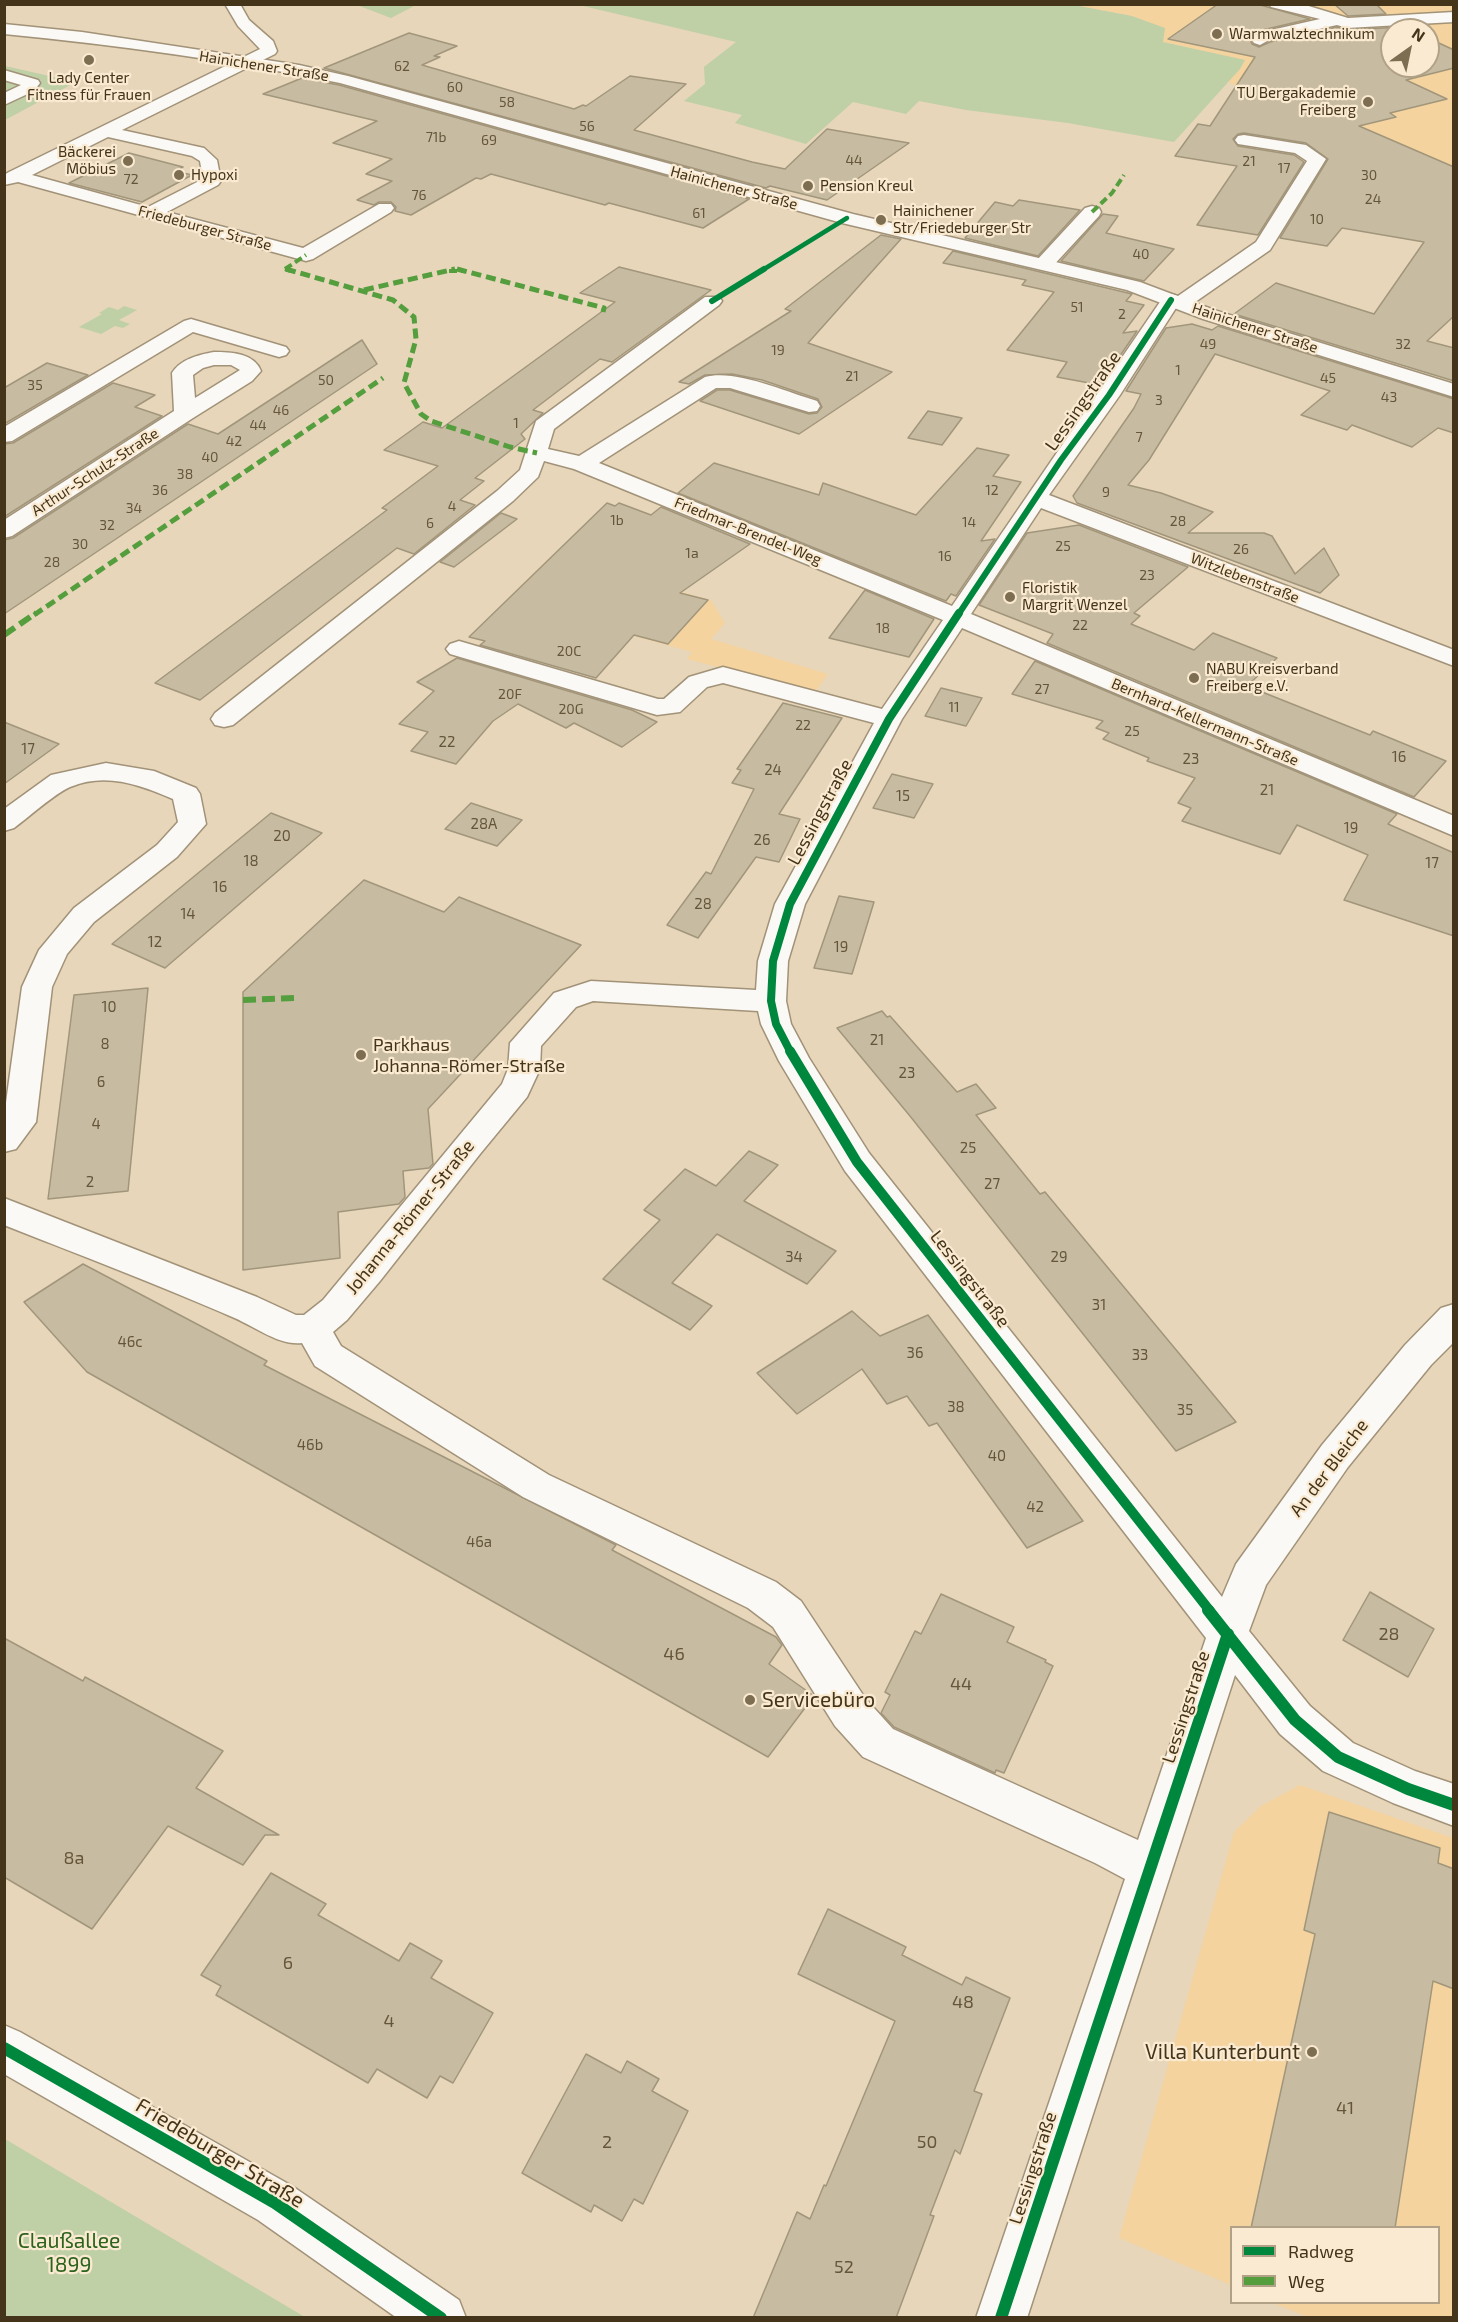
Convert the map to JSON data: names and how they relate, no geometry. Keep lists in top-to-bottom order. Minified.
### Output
{"streets":{"street":["Hainichener Straße","Friedeburger Straße","Lessingstraße","Arthur-Schulz-Straße","Friedmar-Brendel-Weg","Witzlebenstraße","Bernhard-Kellermann-Straße","Johanna-Römer-Straße","An der Bleiche"]},"crossings":[["Hainichener Straße","Friedeburger Straße"],["Hainichener Straße","Lessingstraße"],["Lessingstraße","Friedmar-Brendel-Weg"],["Lessingstraße","Witzlebenstraße"],["Lessingstraße","Bernhard-Kellermann-Straße"],["Lessingstraße","Johanna-Römer-Straße"],["Lessingstraße","An der Bleiche"],["Friedmar-Brendel-Weg","Bernhard-Kellermann-Straße"]],"parks":["Claußallee 1899"],"places":["Warmwalztechnikum","Lady Center Fitness für Frauen","TU Bergakademie Freiberg","Bäckerei Möbius","Hypoxi","Pension Kreul","Hainichener Str/Friedeburger Str","Floristik Margrit Wenzel","NABU Kreisverband Freiberg e.V.","Parkhaus Johanna-Römer-Straße","Servicebüro","Villa Kunterbunt"],"house_numbers":["62","60","58","56","71b","69","44","21","17","30","72","76","24","61","10","40","51","2","49","32","19","1","21","45","50","35","43","3","46","1","44","7","42","40","38","36","12","9","4","34","1b","28","14","6","32","30","25","26","1a","16","28","23","22","18","20C","27","20F","11","20G","22","25","22","17","16","23","24","21","15","28A","19","20","26","18","17","16","28","14","12","19","10","21","8","23","6","4","25","2","27","34","29","31","46c","36","33","38","35","46b","40","42","46a","28","46","44","8a","6","48","4","41","2","50","52"],"legend":["Radweg","Weg"],"north":"top right"}
